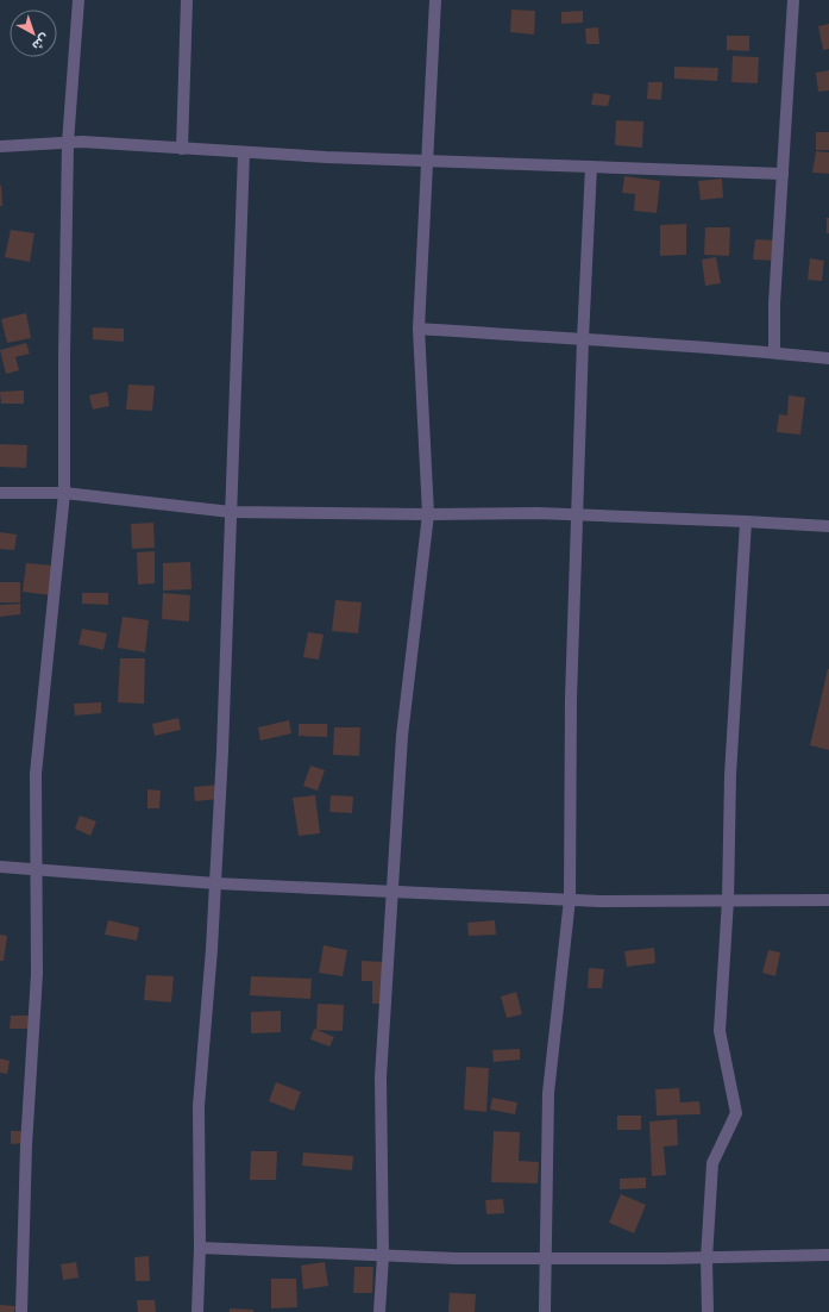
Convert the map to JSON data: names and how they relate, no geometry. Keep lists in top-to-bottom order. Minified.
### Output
{"north":"bottom right"}
